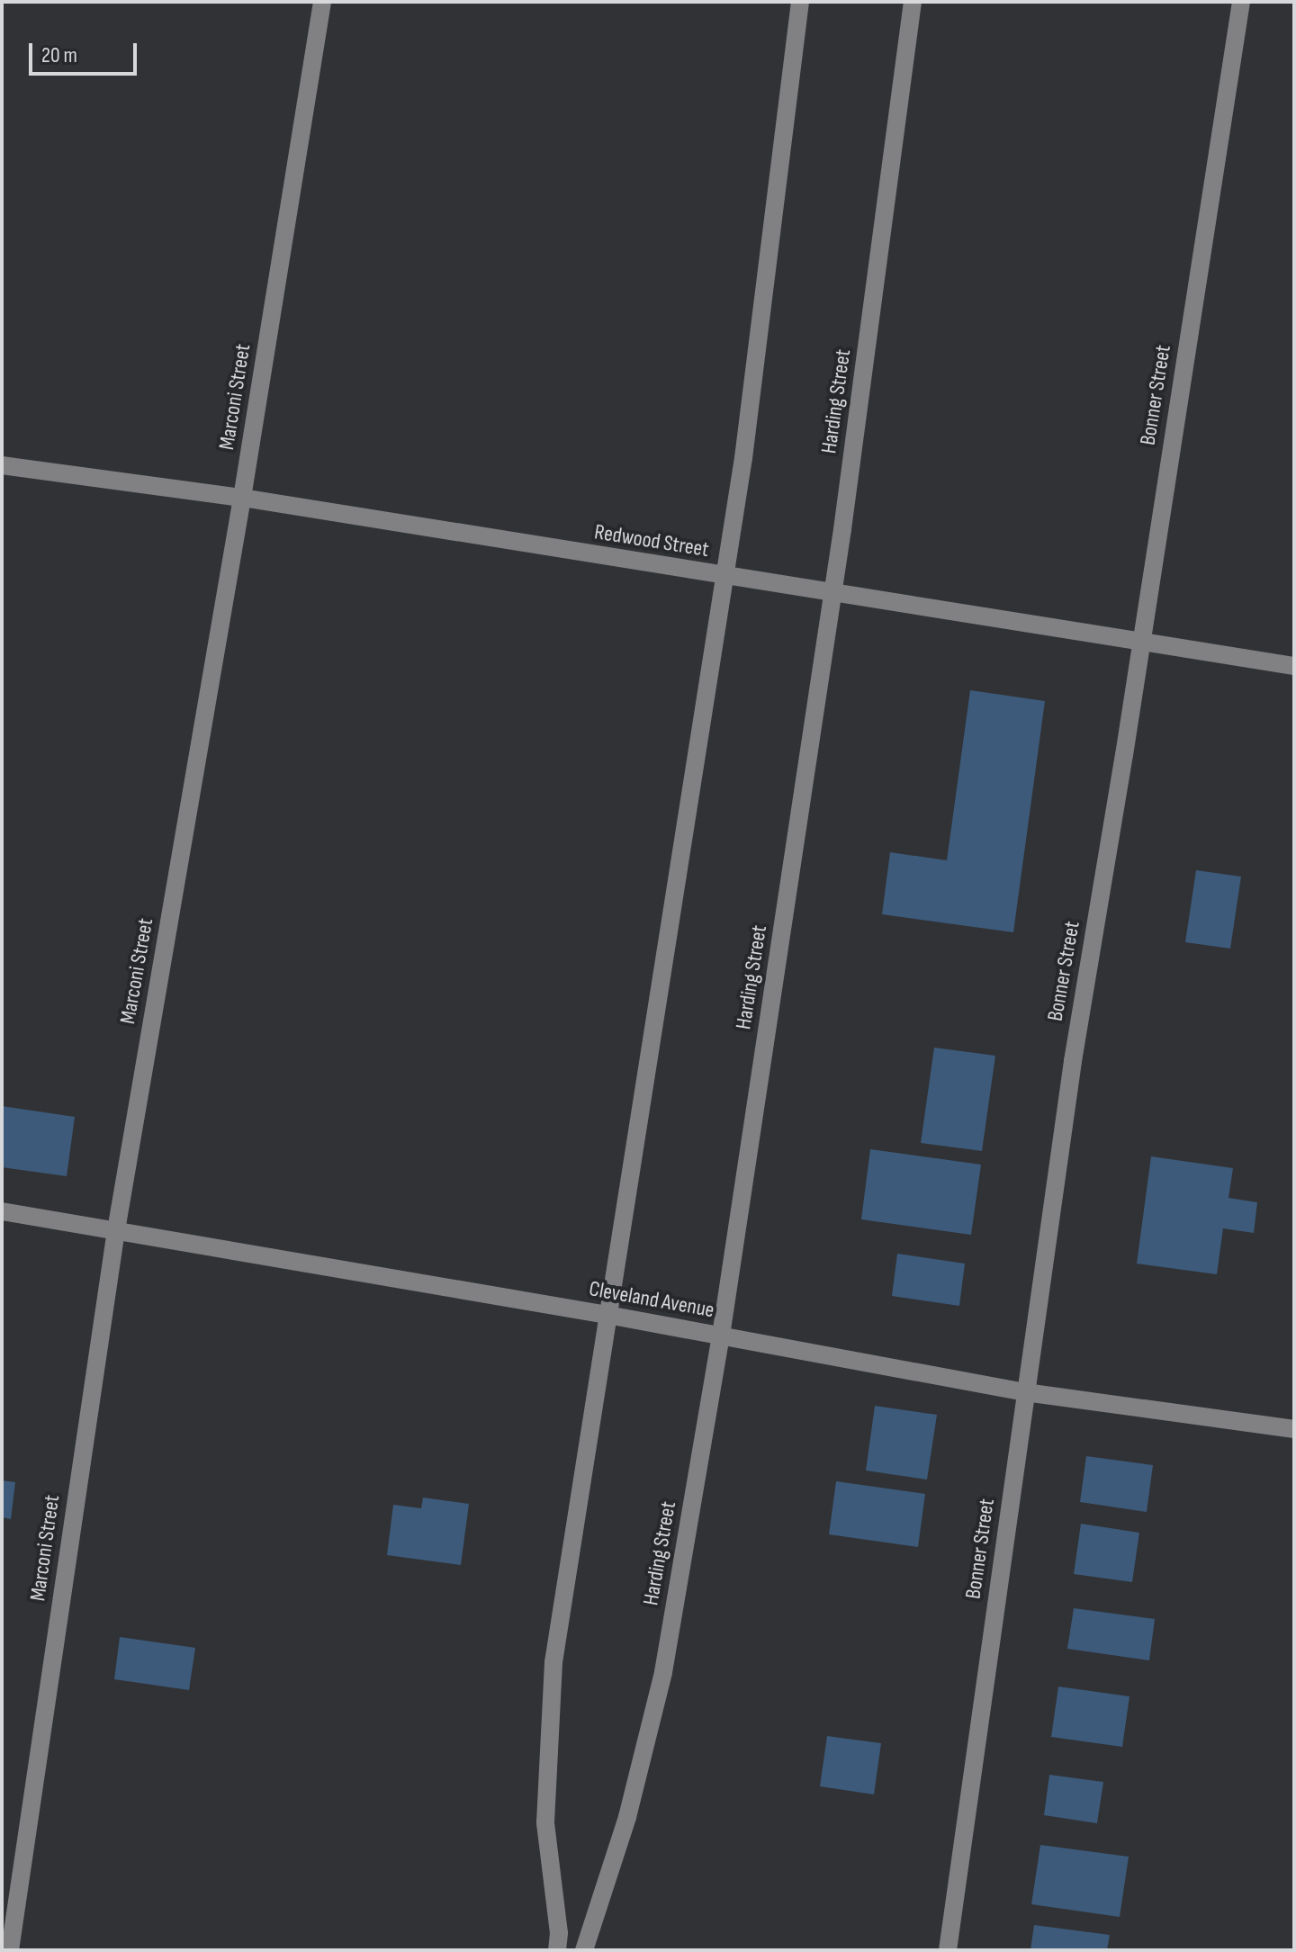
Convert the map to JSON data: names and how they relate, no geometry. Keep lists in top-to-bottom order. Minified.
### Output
{"streets":{"street":["Bonner Street","Marconi Street","Harding Street","Redwood Street","Cleveland Avenue"]},"crossings":[["Bonner Street","Redwood Street"],["Bonner Street","Cleveland Avenue"],["Marconi Street","Redwood Street"],["Marconi Street","Cleveland Avenue"],["Harding Street","Redwood Street"],["Harding Street","Cleveland Avenue"]],"scale_bar":"20 m"}
